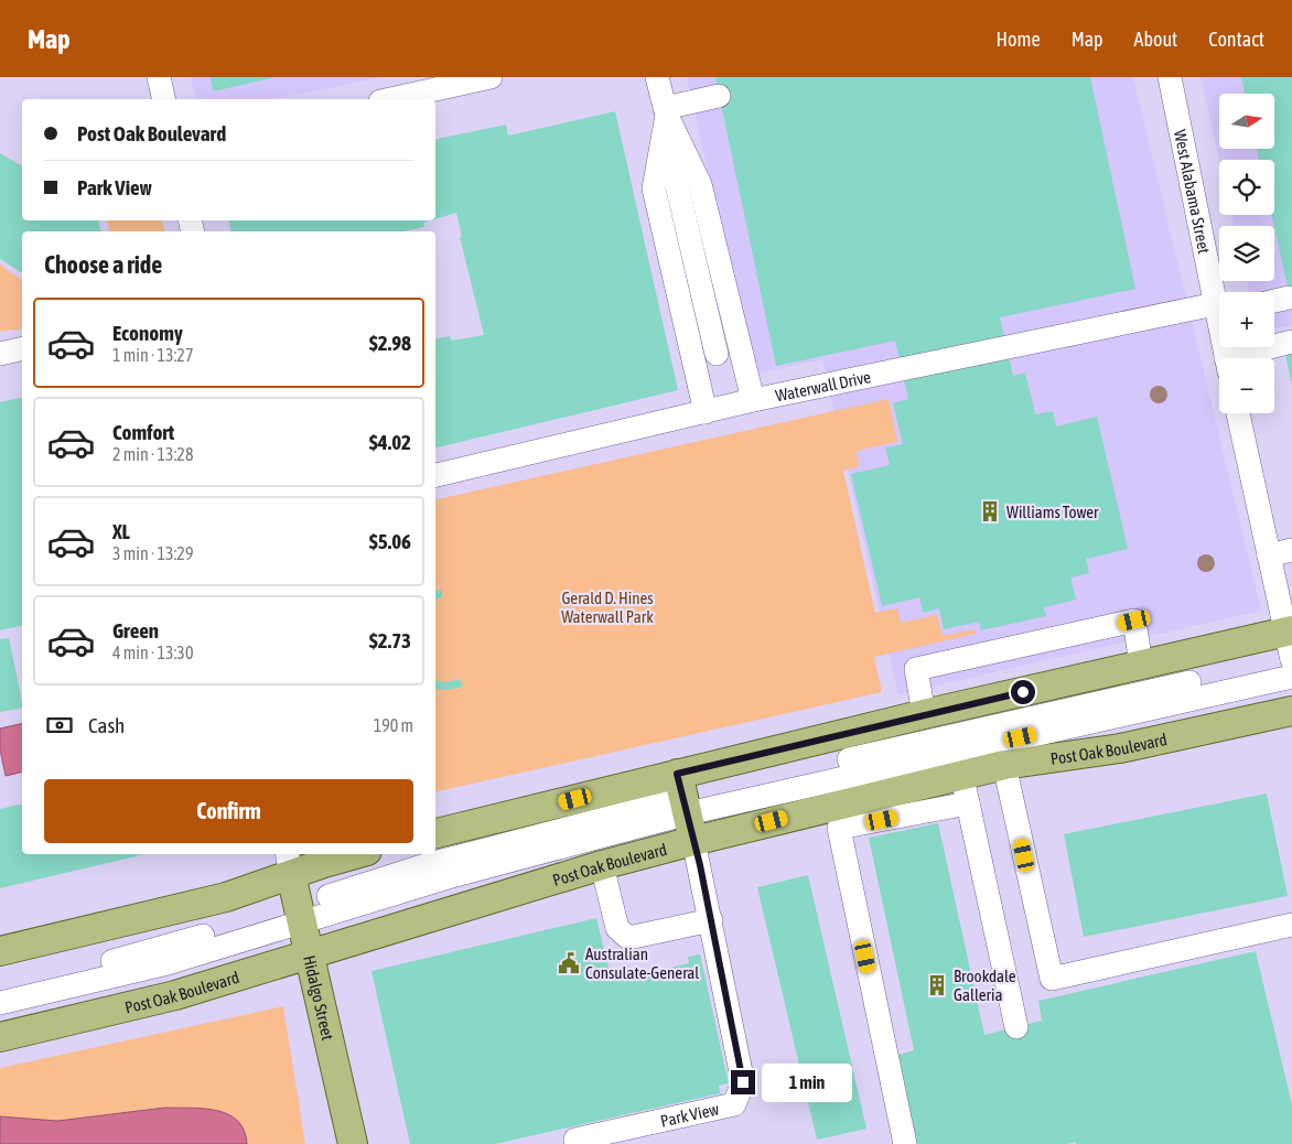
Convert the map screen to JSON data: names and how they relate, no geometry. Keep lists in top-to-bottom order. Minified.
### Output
{"streets":{"main road":["Post Oak Boulevard","Hidalgo Street"],"street":["West Alabama Street","Waterwall Drive","Park View"]},"crossings":[["Post Oak Boulevard","Hidalgo Street"],["Post Oak Boulevard","Park View"]],"parks":["Gerald D. Hines Waterwall Park"],"places":{"building":["Williams Tower","Brookdale Galleria"],"public building":["Australian Consulate-General"]},"north":"right","page":{"header":"Map","nav":["Home","Map","About","Contact"],"map_buttons":["+","−"],"banner":["Post Oak Boulevard","Park View"],"heading":"Choose a ride","list":[{"name":"Economy","note":"1 min · 13:27","value":"$2.98"},{"name":"Comfort","note":"2 min · 13:28","value":"$4.02"},{"name":"XL","note":"3 min · 13:29","value":"$5.06"},{"name":"Green","note":"4 min · 13:30","value":"$2.73"}],"pay":["Cash","190 m"],"buttons":"Confirm","bubble":"1 min"}}
